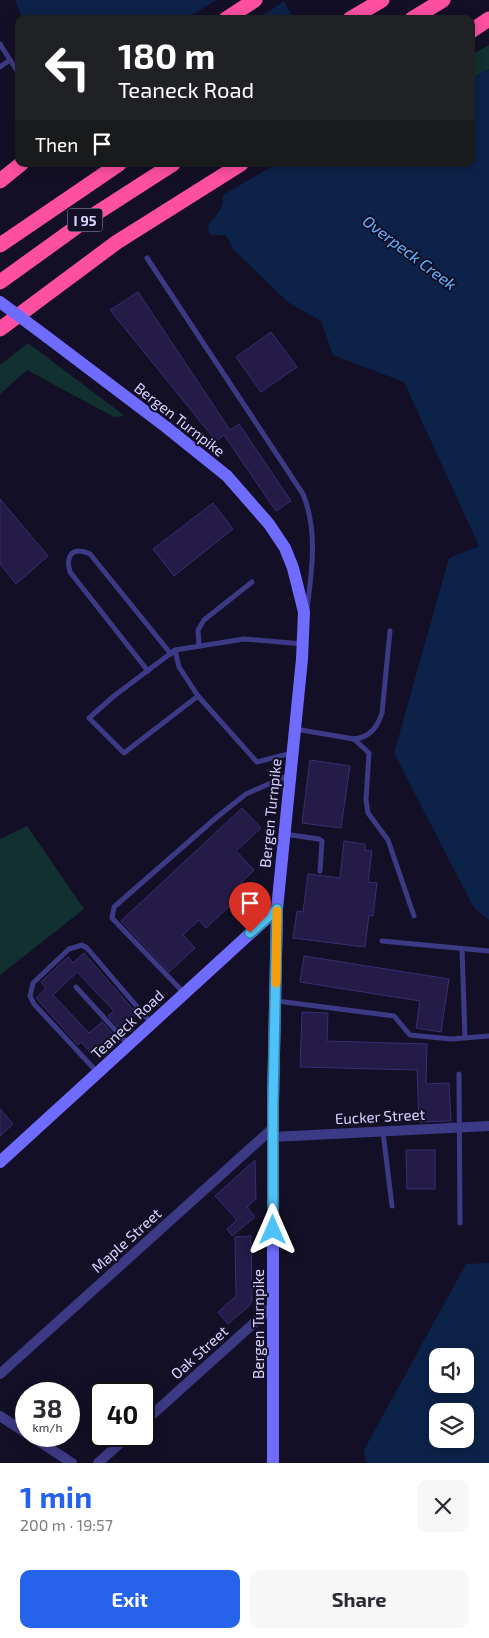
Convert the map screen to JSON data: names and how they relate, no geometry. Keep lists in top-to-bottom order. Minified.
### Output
{"streets":{"highway":["I 95"],"main road":["Bergen Turnpike","Teaneck Road"],"street":["Eucker Street","Maple Street","Oak Street"]},"crossings":[["Bergen Turnpike","Teaneck Road"],["Bergen Turnpike","Eucker Street"],["Bergen Turnpike","Maple Street"],["Bergen Turnpike","Oak Street"],["Eucker Street","Maple Street"]],"water":["Overpeck Creek"],"page":{"turn":["180 m","Teaneck Road"],"then":"Then","speed":"38 km/h","limit":"40","heading":["1 min","200 m · 19:57"],"buttons":["Exit","Share"]}}
